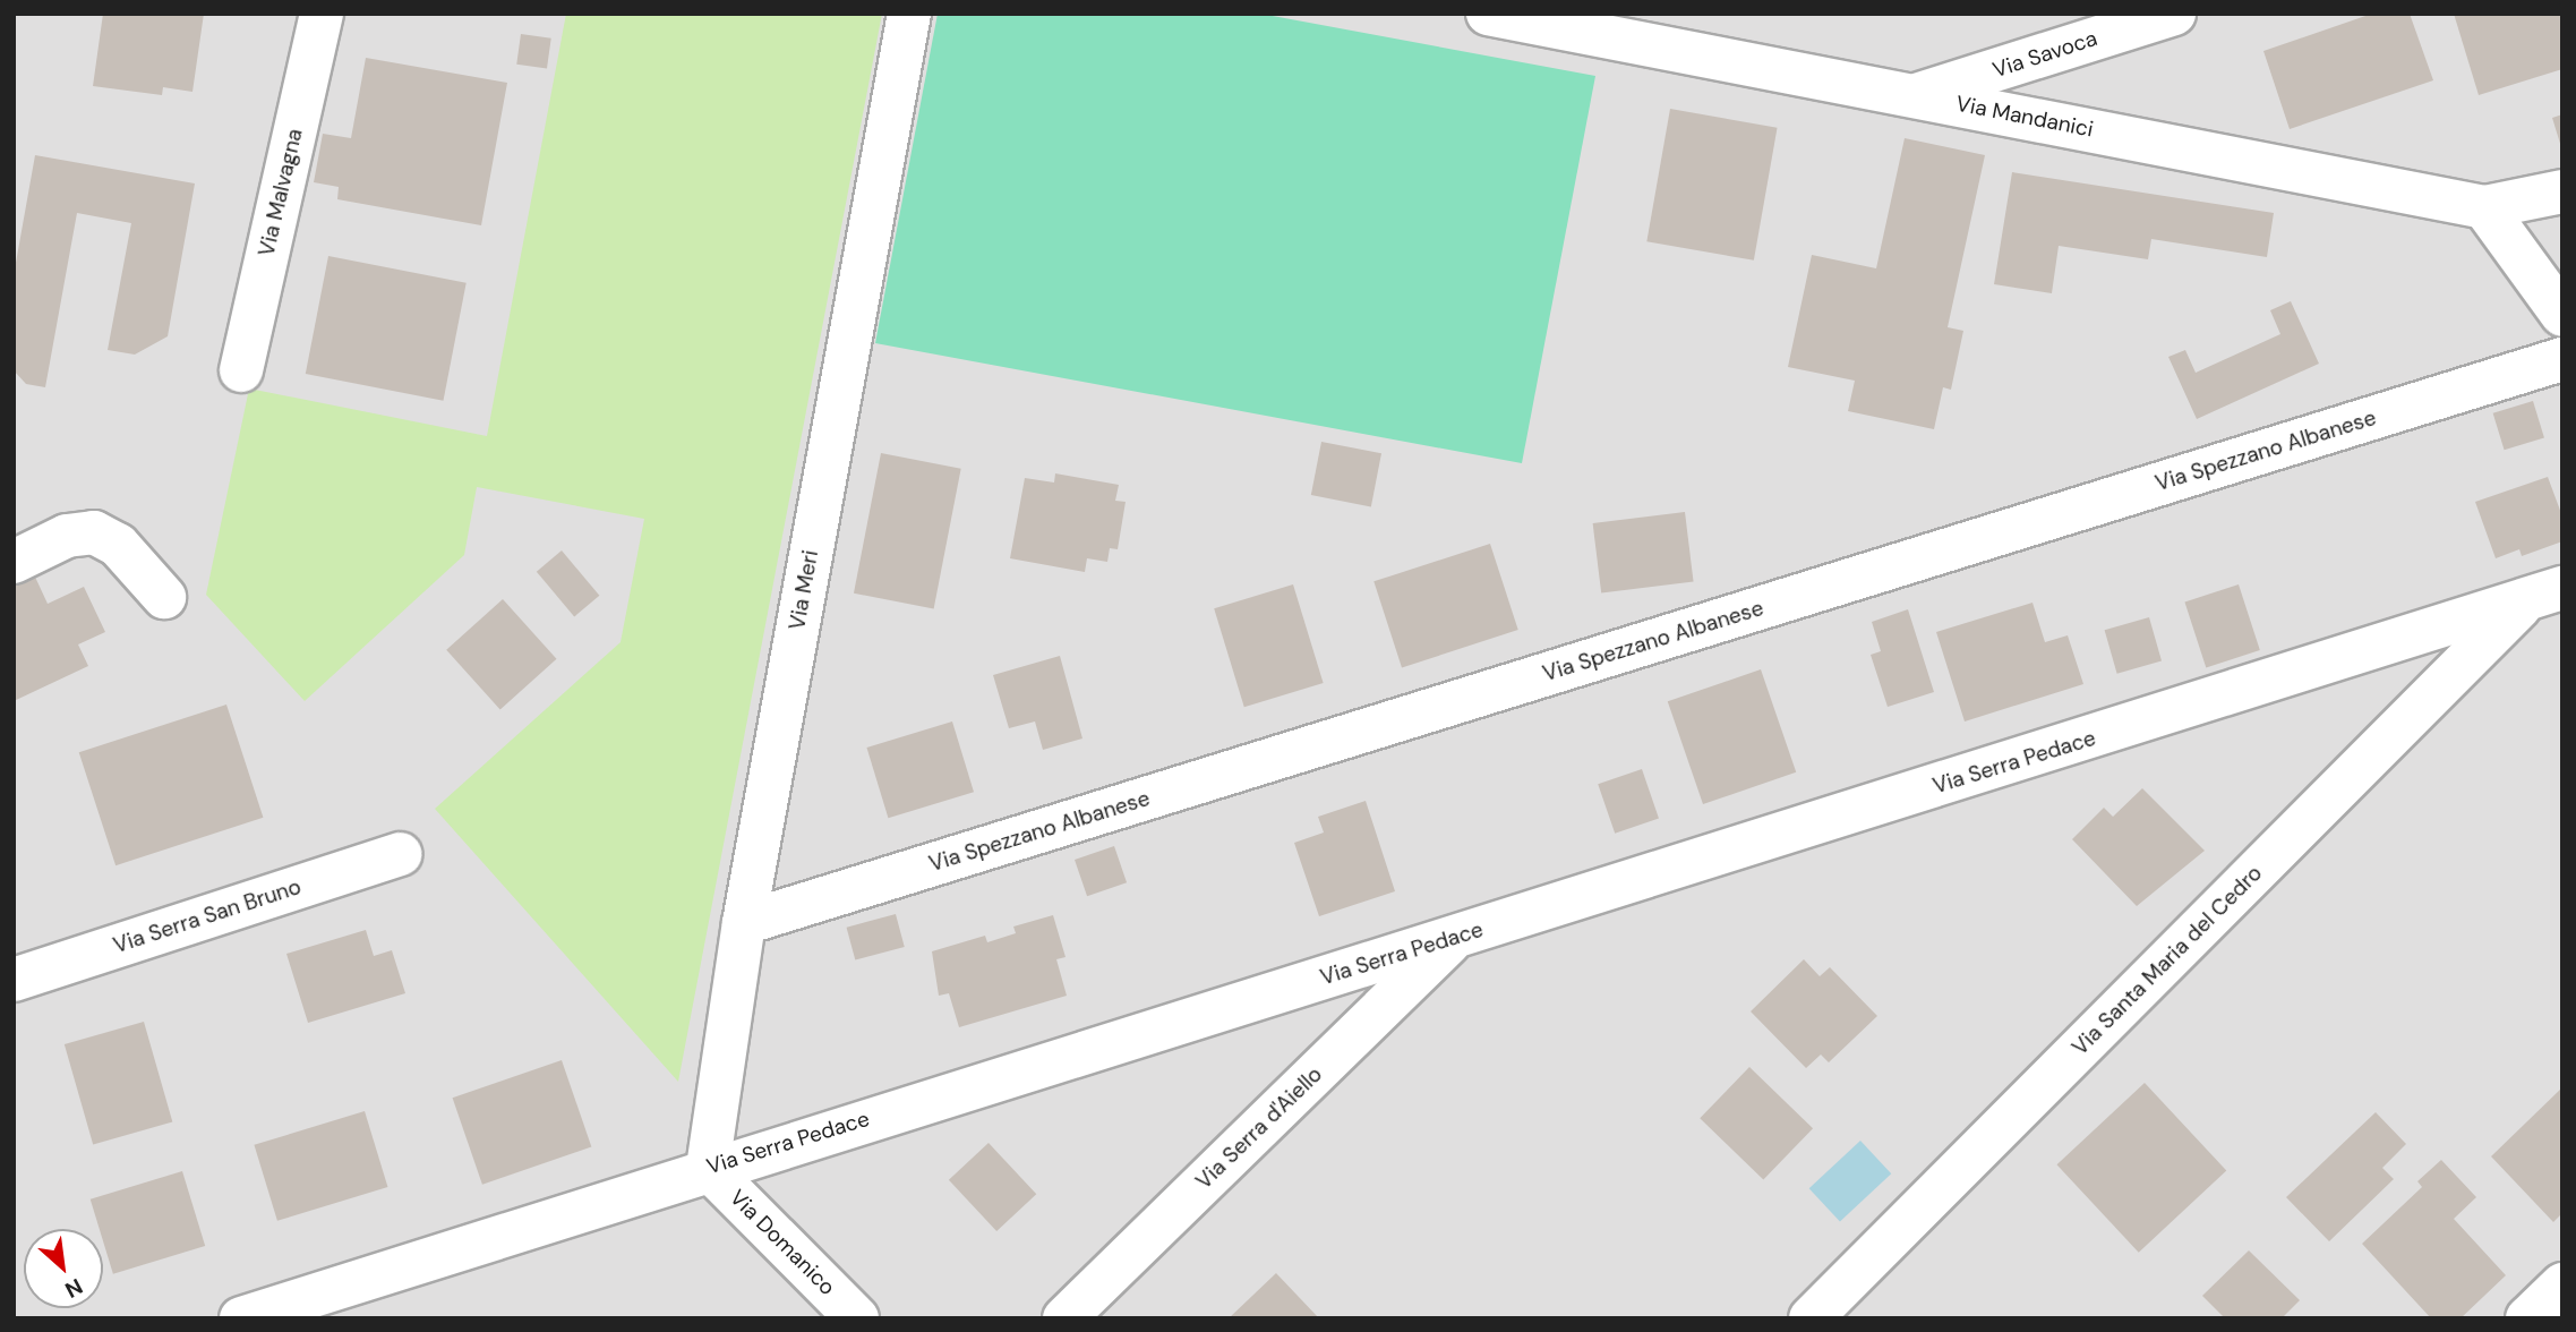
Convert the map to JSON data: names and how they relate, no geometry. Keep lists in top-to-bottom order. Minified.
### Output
{"streets":{"street":["Via Savoca","Via Mandanici","Via Malvagna","Via Spezzano Albanese","Via Meri","Via Serra Pedace","Via Serra San Bruno","Via Santa Maria del Cedro","Via Serra d'Aiello","Via Domanico"]},"crossings":[["Via Savoca","Via Mandanici"],["Via Spezzano Albanese","Via Meri"],["Via Meri","Via Serra Pedace"],["Via Meri","Via Domanico"],["Via Serra Pedace","Via Santa Maria del Cedro"],["Via Serra Pedace","Via Serra d'Aiello"],["Via Serra Pedace","Via Domanico"]],"north":"bottom right"}
